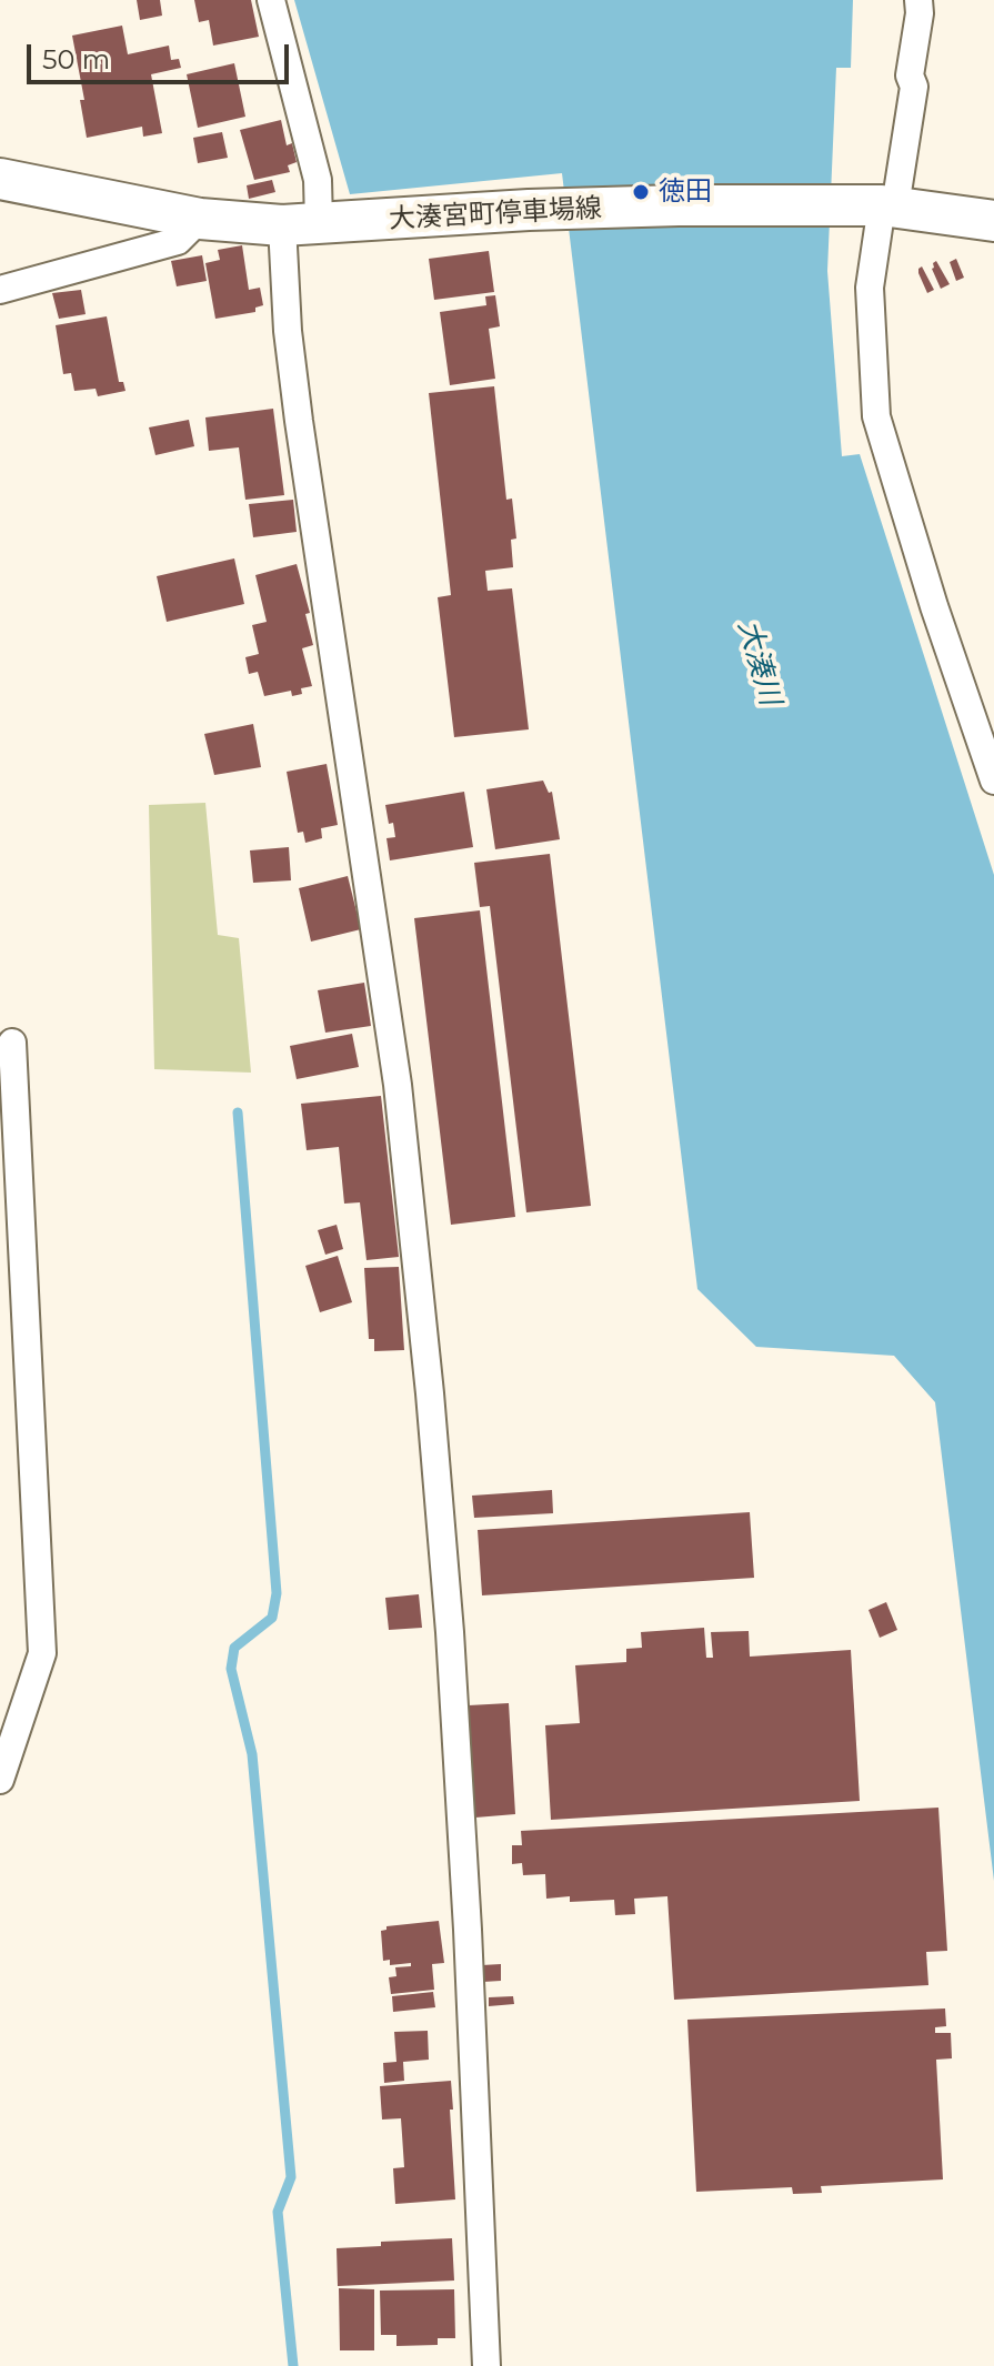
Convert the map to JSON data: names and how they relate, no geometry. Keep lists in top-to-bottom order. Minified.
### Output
{"streets":{"main road":["大湊宮町停車場線"]},"water":["大湊川"],"places":["徳田"],"scale_bar":"50 m"}
